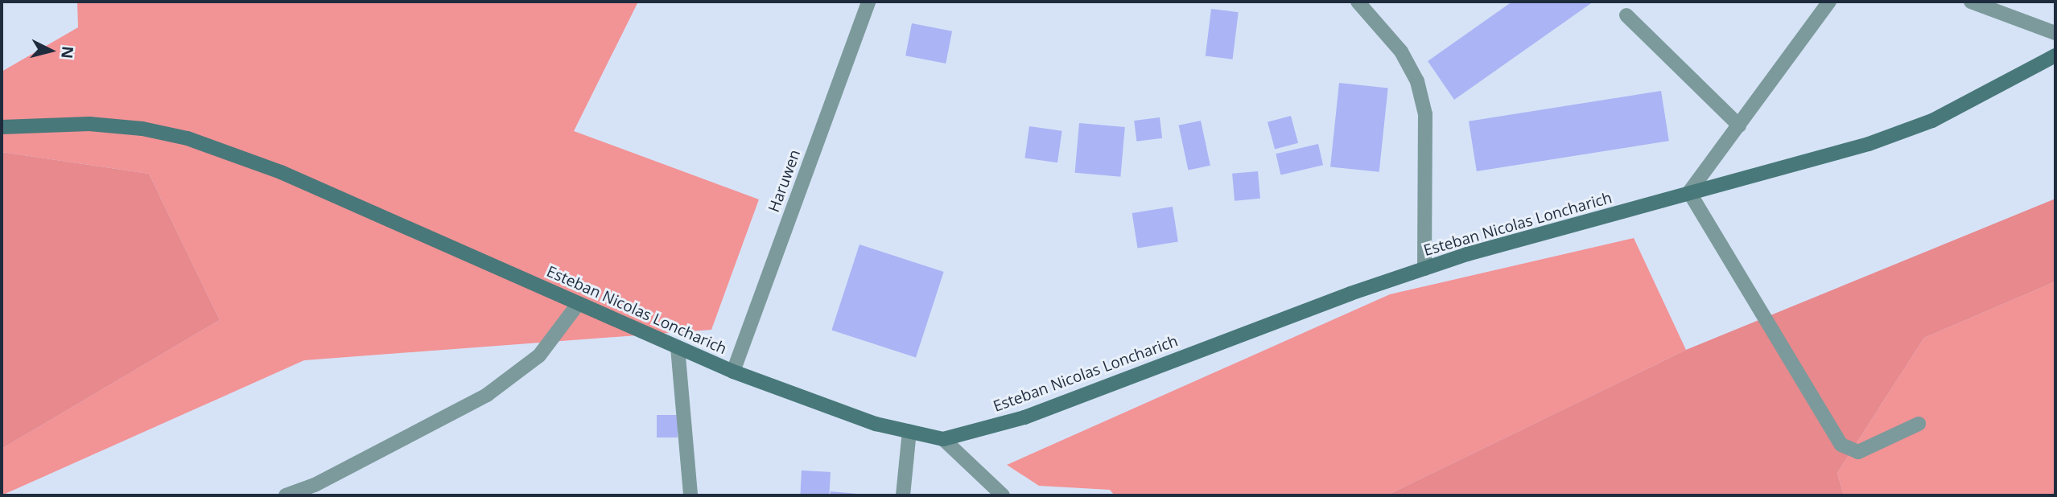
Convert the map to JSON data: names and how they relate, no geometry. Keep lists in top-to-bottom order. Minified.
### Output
{"streets":{"street":["Haruwen","Esteban Nicolas Loncharich"]},"crossings":[["Haruwen","Esteban Nicolas Loncharich"]],"north":"right"}
